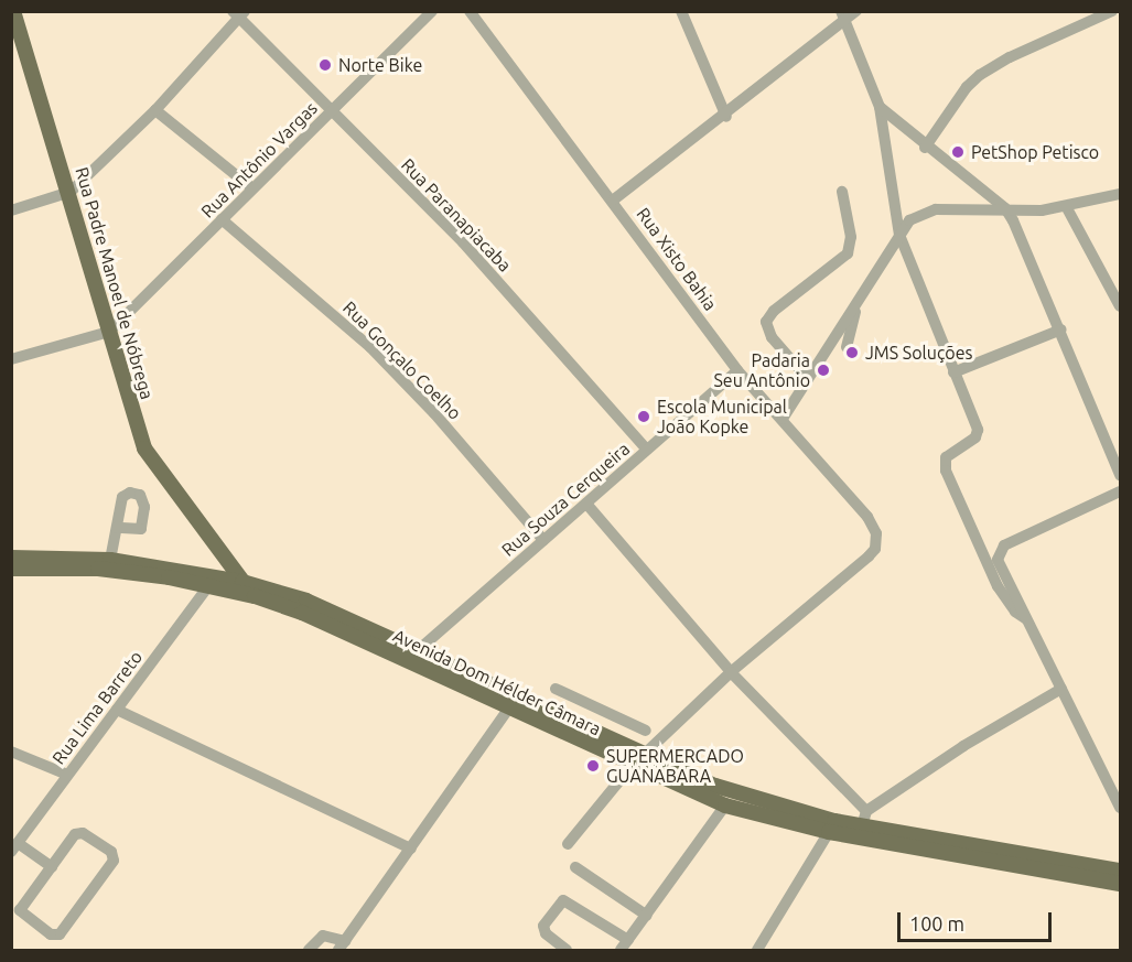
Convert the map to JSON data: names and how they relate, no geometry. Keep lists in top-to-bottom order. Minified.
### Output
{"streets":{"main road":["Rua Padre Manoel de Nóbrega","Avenida Dom Hélder Câmara"],"street":["Rua Antônio Vargas","Rua Paranapiacaba","Rua Xisto Bahia","Rua Gonçalo Coelho","Rua Souza Cerqueira","Rua Lima Barreto"]},"crossings":[["Rua Antônio Vargas","Rua Paranapiacaba"],["Rua Antônio Vargas","Rua Padre Manoel de Nóbrega"],["Rua Antônio Vargas","Rua Gonçalo Coelho"],["Rua Paranapiacaba","Rua Souza Cerqueira"],["Rua Xisto Bahia","Rua Souza Cerqueira"],["Rua Padre Manoel de Nóbrega","Avenida Dom Hélder Câmara"],["Rua Gonçalo Coelho","Rua Souza Cerqueira"],["Rua Souza Cerqueira","Avenida Dom Hélder Câmara"],["Avenida Dom Hélder Câmara","Rua Lima Barreto"]],"places":["Norte Bike","PetShop Petisco","JMS Soluções","Padaria Seu Antônio","Escola Municipal João Kopke","SUPERMERCADO GUANABARA"],"scale_bar":"100 m"}
